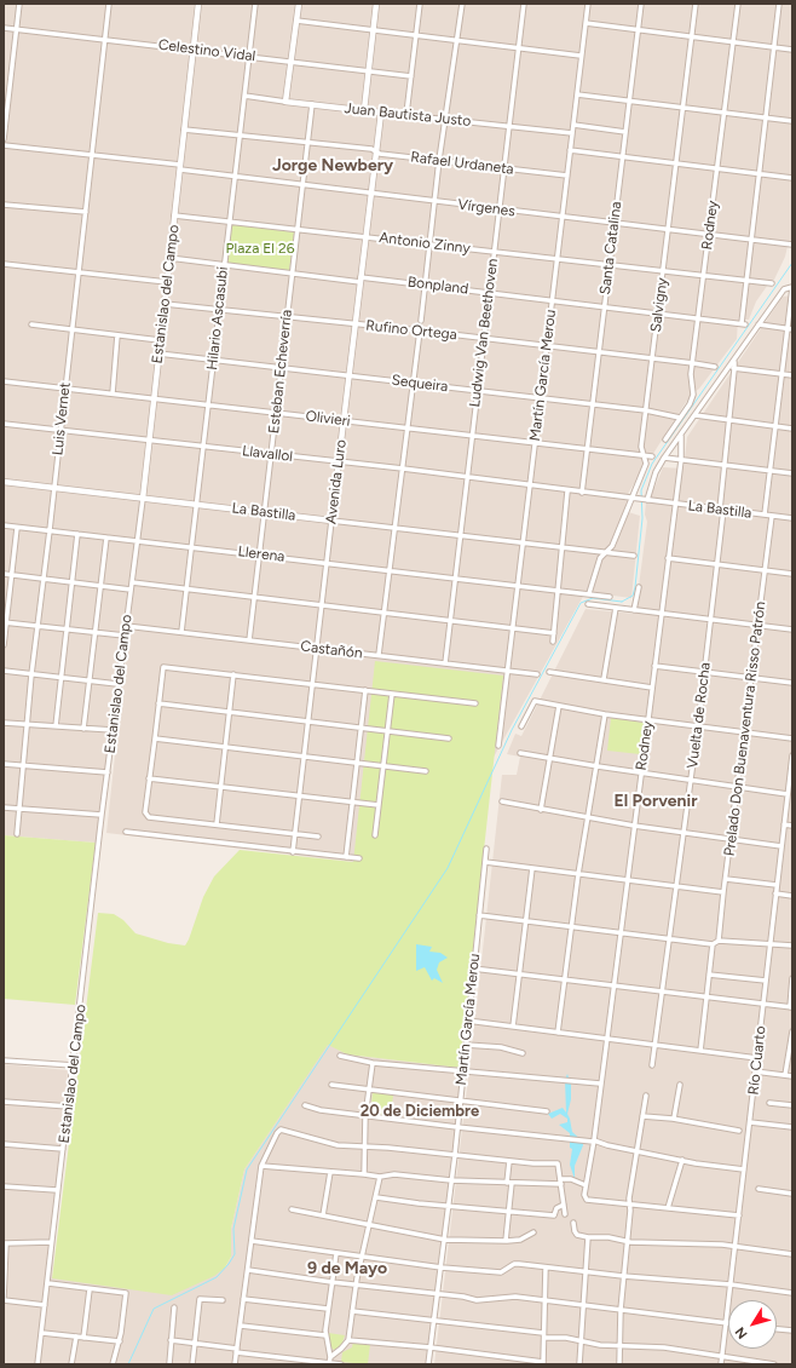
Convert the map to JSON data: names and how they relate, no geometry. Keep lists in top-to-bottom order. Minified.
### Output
{"streets":{"street":["Celestino Vidal","Juan Bautista Justo","Rafael Urdaneta","Vírgenes","Rodney","Antonio Zinny","Santa Catalina","Bonpland","Estanislao del Campo","Salvigny","Hilario Ascasubi","Rufino Ortega","Ludwig Van Beethoven","Esteban Echeverría","Martín García Merou","Sequeira","Luis Vernet","Olivieri","Llavallol","Avenida Luro","La Bastilla","Llerena","Castañón","Vuelta de Rocha","Prelado Don Buenaventura Risso Patrón","Río Cuarto"]},"crossings":[["Celestino Vidal","Estanislao del Campo"],["Celestino Vidal","Hilario Ascasubi"],["Celestino Vidal","Luis Vernet"],["Juan Bautista Justo","Hilario Ascasubi"],["Juan Bautista Justo","Ludwig Van Beethoven"],["Juan Bautista Justo","Esteban Echeverría"],["Juan Bautista Justo","Martín García Merou"],["Juan Bautista Justo","Avenida Luro"],["Rafael Urdaneta","Estanislao del Campo"],["Rafael Urdaneta","Hilario Ascasubi"],["Rafael Urdaneta","Ludwig Van Beethoven"],["Rafael Urdaneta","Esteban Echeverría"],["Rafael Urdaneta","Martín García Merou"],["Rafael Urdaneta","Avenida Luro"],["Vírgenes","Rodney"],["Vírgenes","Santa Catalina"],["Vírgenes","Estanislao del Campo"],["Vírgenes","Salvigny"],["Vírgenes","Hilario Ascasubi"],["Vírgenes","Ludwig Van Beethoven"],["Vírgenes","Esteban Echeverría"],["Vírgenes","Martín García Merou"],["Vírgenes","Luis Vernet"],["Vírgenes","Avenida Luro"],["Rodney","Antonio Zinny"],["Rodney","Bonpland"],["Rodney","Rufino Ortega"],["Rodney","Sequeira"],["Rodney","La Bastilla"],["Antonio Zinny","Santa Catalina"],["Antonio Zinny","Bonpland"],["Antonio Zinny","Estanislao del Campo"],["Antonio Zinny","Salvigny"],["Antonio Zinny","Hilario Ascasubi"],["Antonio Zinny","Ludwig Van Beethoven"],["Antonio Zinny","Esteban Echeverría"],["Antonio Zinny","Martín García Merou"],["Antonio Zinny","Avenida Luro"],["Santa Catalina","Bonpland"],["Santa Catalina","Rufino Ortega"],["Santa Catalina","Sequeira"],["Santa Catalina","Olivieri"],["Bonpland","Estanislao del Campo"],["Bonpland","Salvigny"],["Bonpland","Hilario Ascasubi"],["Bonpland","Ludwig Van Beethoven"],["Bonpland","Esteban Echeverría"],["Bonpland","Martín García Merou"],["Bonpland","Avenida Luro"],["Estanislao del Campo","Rufino Ortega"],["Estanislao del Campo","Sequeira"],["Estanislao del Campo","Olivieri"],["Estanislao del Campo","Llavallol"],["Estanislao del Campo","La Bastilla"],["Estanislao del Campo","Llerena"],["Estanislao del Campo","Castañón"],["Salvigny","Rufino Ortega"],["Salvigny","Sequeira"],["Salvigny","Olivieri"],["Salvigny","La Bastilla"],["Salvigny","Llerena"],["Hilario Ascasubi","Rufino Ortega"],["Hilario Ascasubi","Sequeira"],["Hilario Ascasubi","Olivieri"],["Hilario Ascasubi","Llavallol"],["Hilario Ascasubi","La Bastilla"],["Hilario Ascasubi","Llerena"],["Hilario Ascasubi","Castañón"],["Rufino Ortega","Ludwig Van Beethoven"],["Rufino Ortega","Esteban Echeverría"],["Rufino Ortega","Martín García Merou"],["Rufino Ortega","Avenida Luro"],["Ludwig Van Beethoven","Sequeira"],["Ludwig Van Beethoven","Olivieri"],["Ludwig Van Beethoven","Llavallol"],["Ludwig Van Beethoven","La Bastilla"],["Ludwig Van Beethoven","Llerena"],["Ludwig Van Beethoven","Castañón"],["Esteban Echeverría","Sequeira"],["Esteban Echeverría","Olivieri"],["Esteban Echeverría","Llavallol"],["Esteban Echeverría","La Bastilla"],["Esteban Echeverría","Llerena"],["Esteban Echeverría","Castañón"],["Martín García Merou","Sequeira"],["Martín García Merou","Olivieri"],["Martín García Merou","Llavallol"],["Martín García Merou","La Bastilla"],["Martín García Merou","Llerena"],["Martín García Merou","Castañón"],["Sequeira","Avenida Luro"],["Luis Vernet","Olivieri"],["Luis Vernet","Llavallol"],["Luis Vernet","La Bastilla"],["Luis Vernet","Llerena"],["Olivieri","Avenida Luro"],["Llavallol","Avenida Luro"],["Avenida Luro","La Bastilla"],["Avenida Luro","Llerena"],["Avenida Luro","Castañón"],["La Bastilla","Vuelta de Rocha"],["La Bastilla","Prelado Don Buenaventura Risso Patrón"]],"districts":["Jorge Newbery","El Porvenir","20 de Diciembre","9 de Mayo"],"parks":["Plaza El 26"],"north":"bottom left"}
